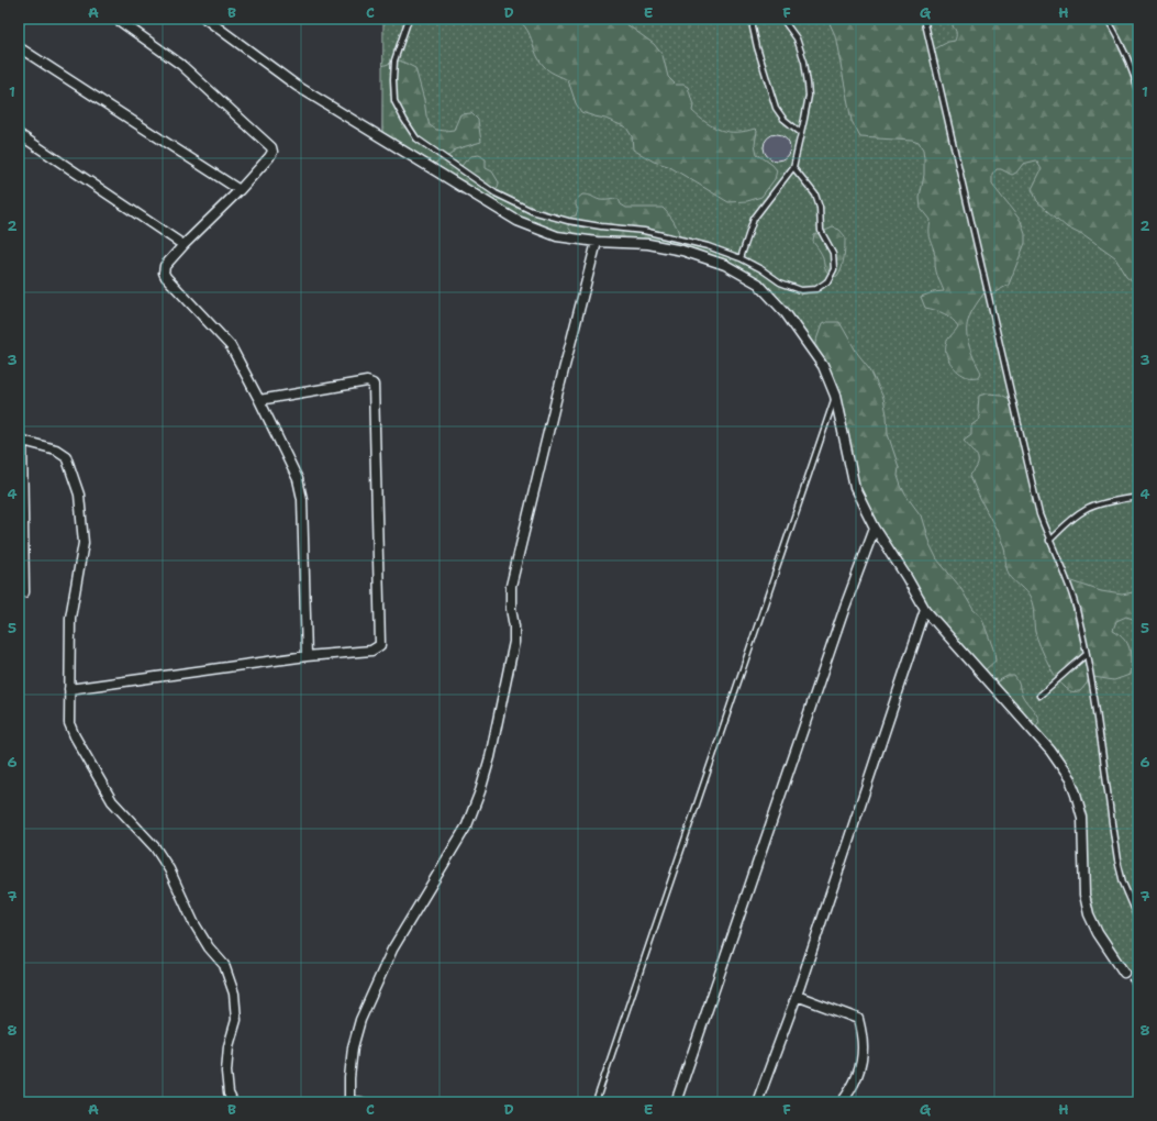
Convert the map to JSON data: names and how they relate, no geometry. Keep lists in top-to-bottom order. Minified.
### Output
{"grid":{"columns":["A","B","C","D","E","F","G","H"],"rows":["1","2","3","4","5","6","7","8"]}}
